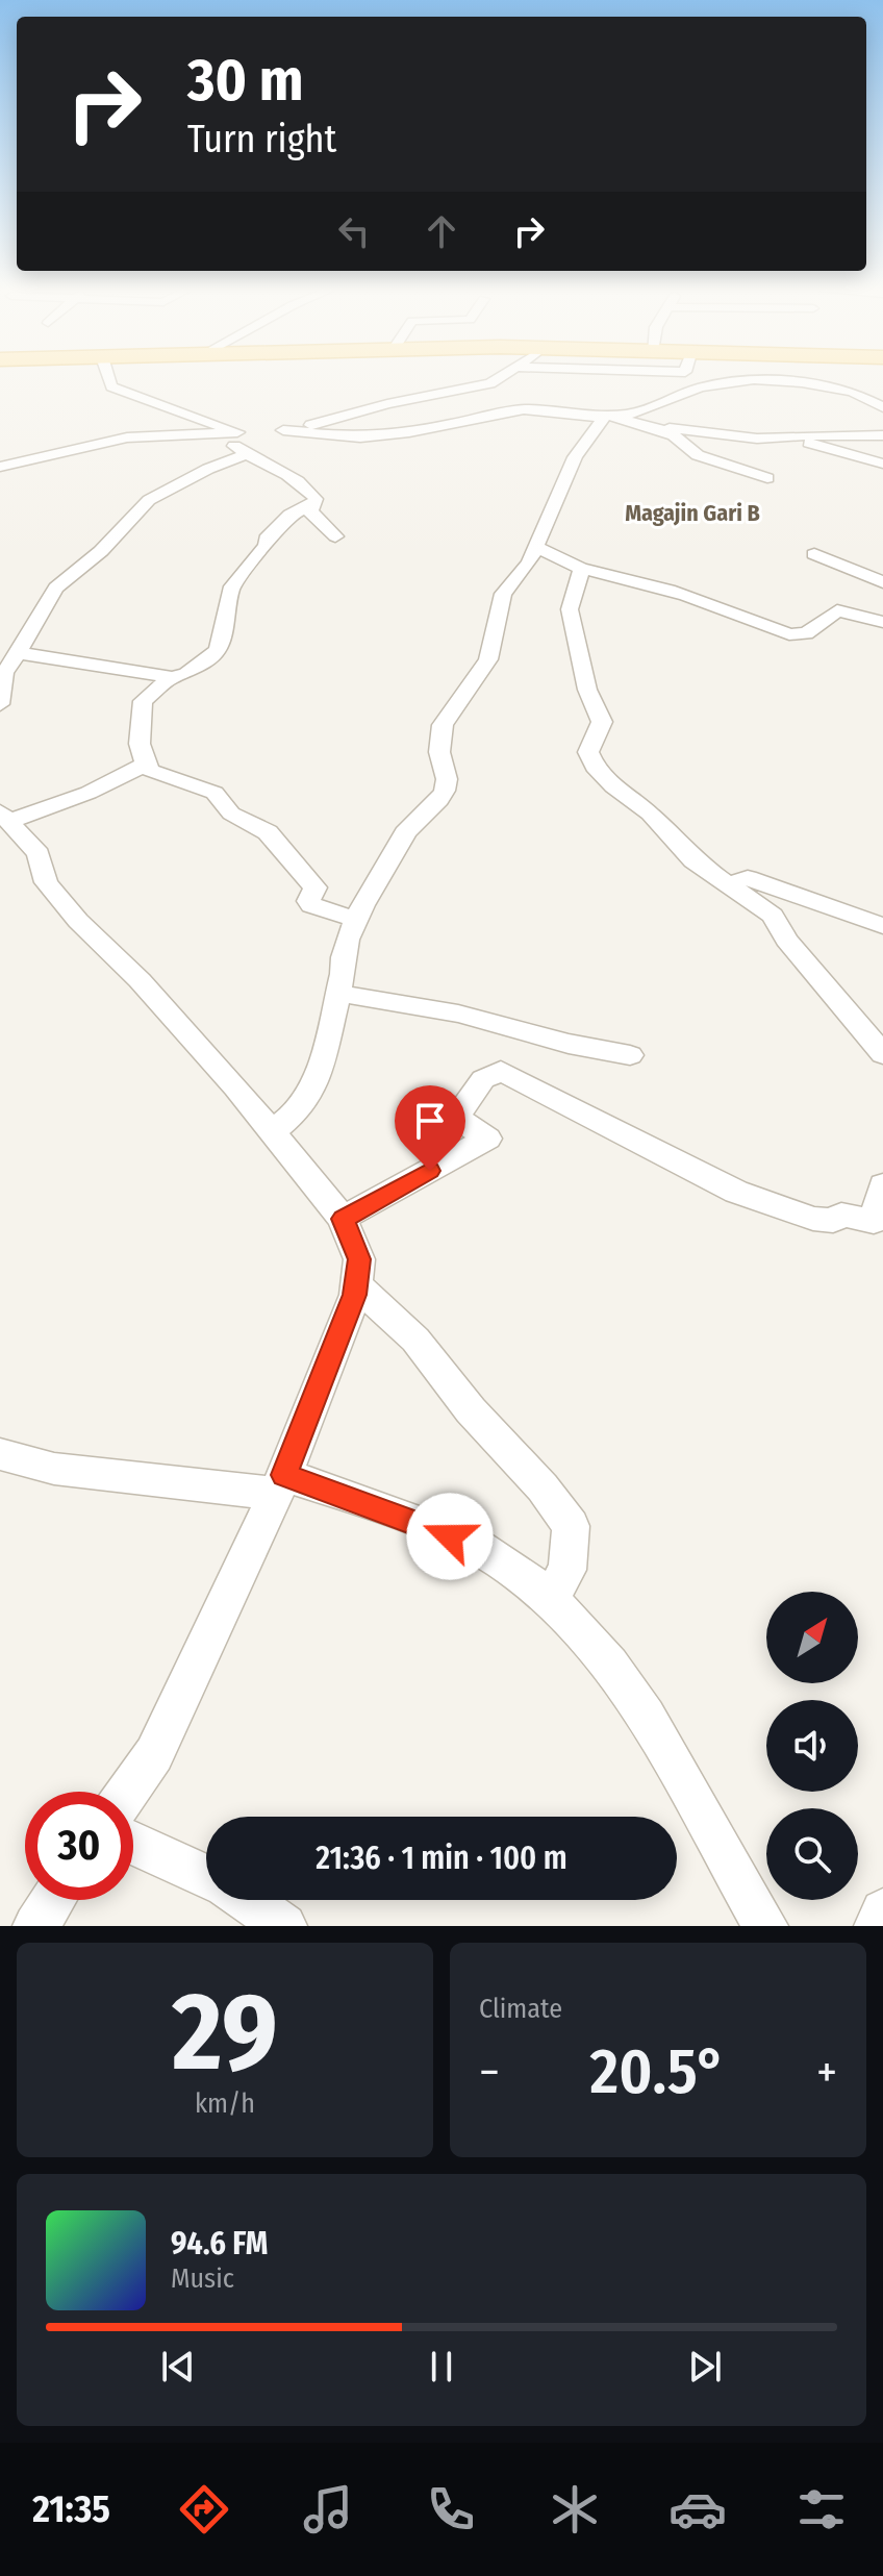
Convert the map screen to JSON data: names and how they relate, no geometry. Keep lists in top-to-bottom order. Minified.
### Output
{"districts":["Magajin Gari B"],"north":"top right","page":{"turn":["30 m","Turn right"],"limit":"30","trip":"21:36 · 1 min · 100 m","tile":[["29","km/h"],"Climate"],"heat":["−","20.5°","+"],"song":["94.6 FM","Music"],"tabs":"21:35"}}
